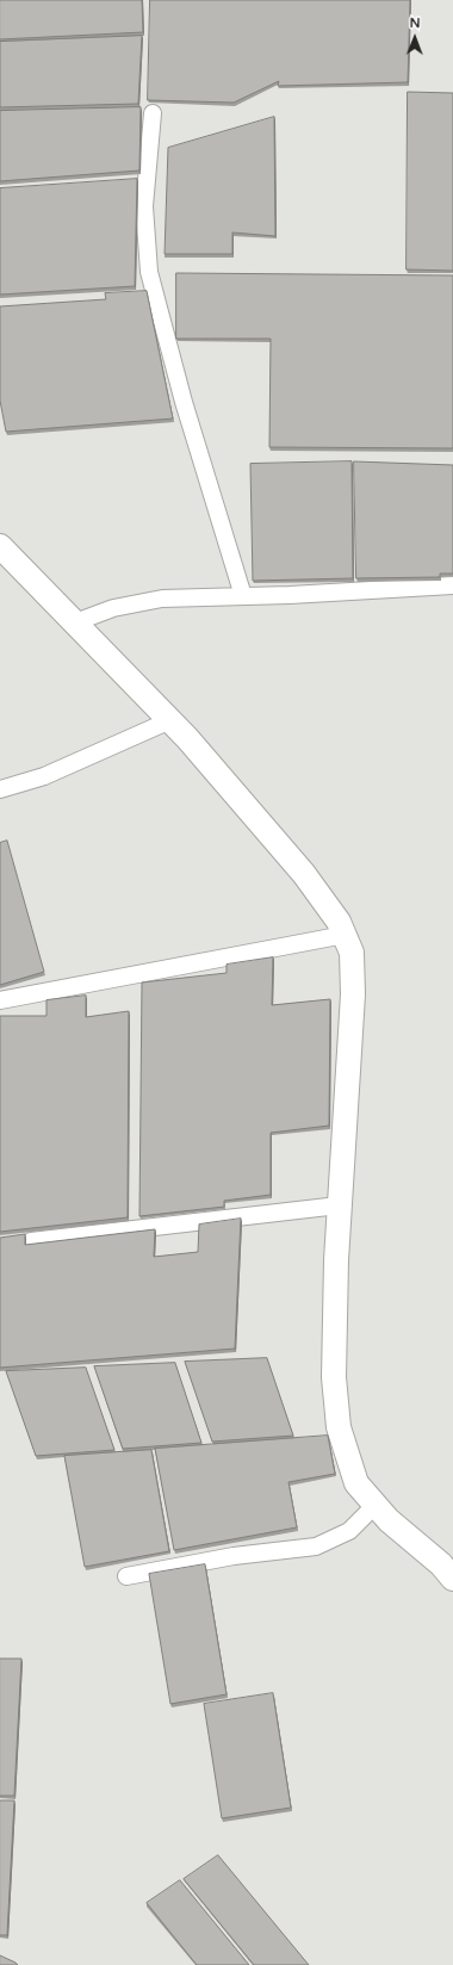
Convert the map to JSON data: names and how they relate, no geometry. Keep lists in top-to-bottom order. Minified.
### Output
{"north":"top"}
